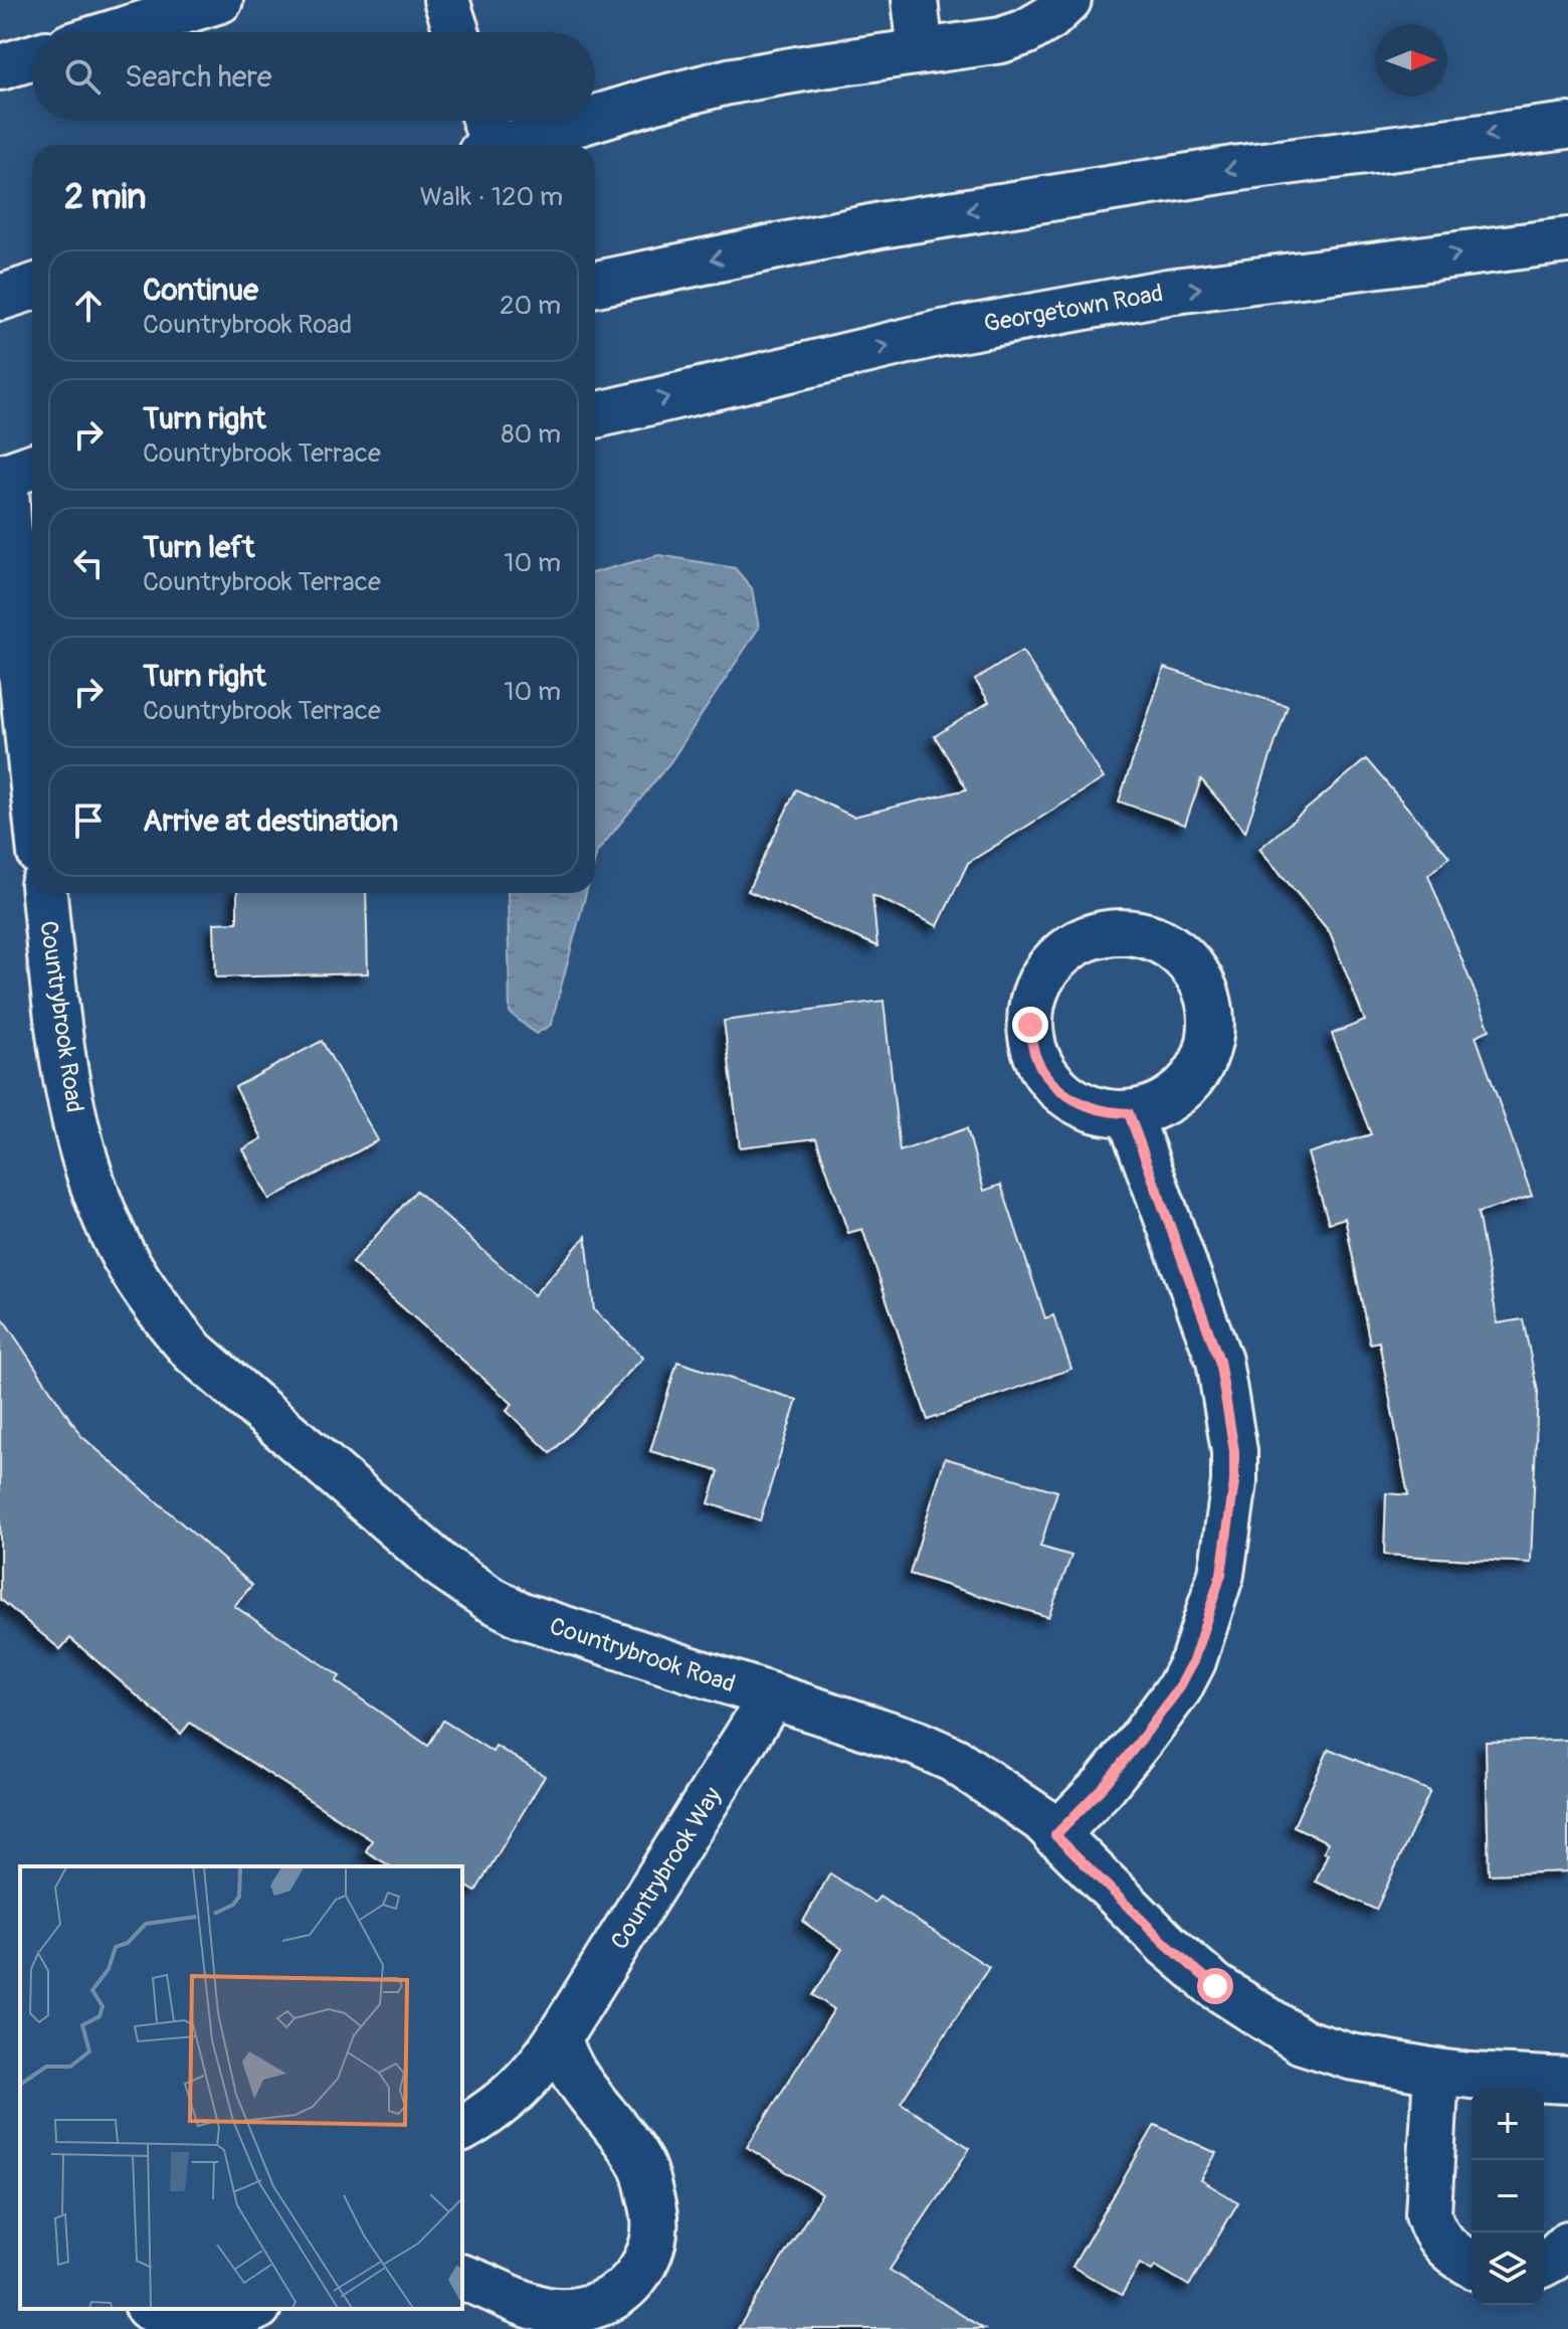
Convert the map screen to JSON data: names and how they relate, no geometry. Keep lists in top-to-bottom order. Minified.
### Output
{"streets":{"street":["Georgetown Road","Countrybrook Road","Countrybrook Way"]},"crossings":[["Countrybrook Road","Countrybrook Way"]],"north":"right","page":{"search":"Search here","heading":["2 min","Walk · 120 m"],"list":[["Continue","Countrybrook Road","20 m"],["Turn right","Countrybrook Terrace","80 m"],["Turn left","Countrybrook Terrace","10 m"],["Turn right","Countrybrook Terrace","10 m"],"Arrive at destination"],"map_buttons":["+","−"]}}
